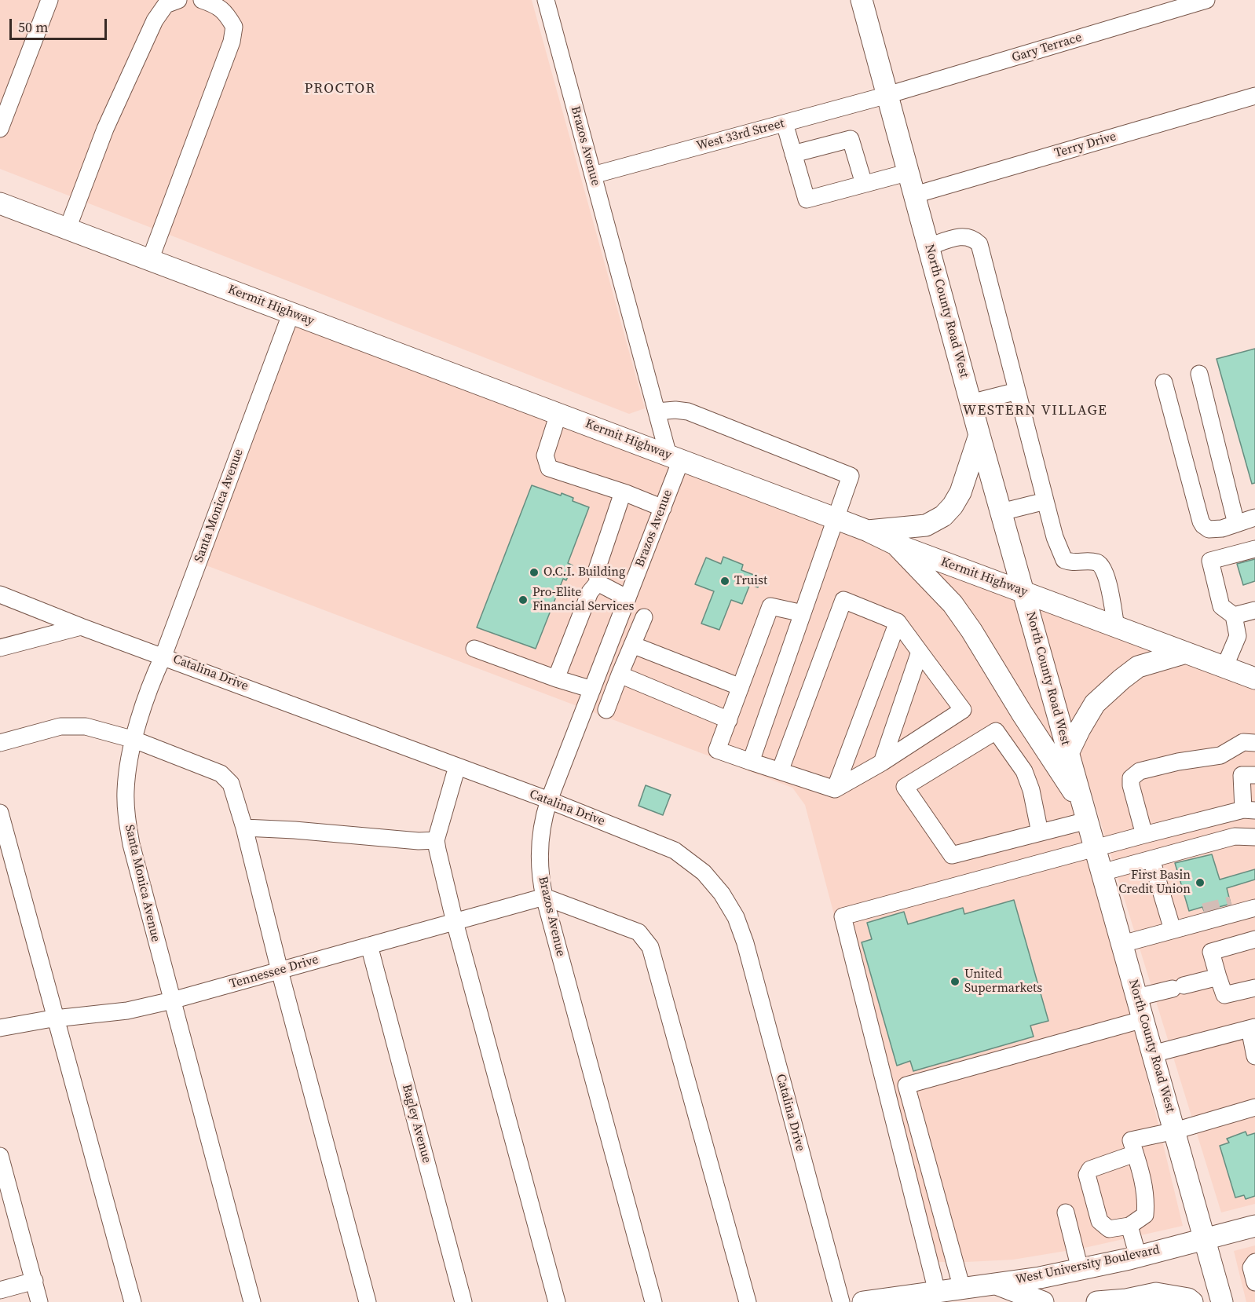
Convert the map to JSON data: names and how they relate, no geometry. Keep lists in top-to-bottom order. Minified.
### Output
{"streets":{"main road":["Kermit Highway","North County Road West","West University Boulevard"],"street":["Gary Terrace","West 33rd Street","Terry Drive","Brazos Avenue","Santa Monica Avenue","Catalina Drive","Tennessee Drive","Bagley Avenue"]},"crossings":[["Gary Terrace","West 33rd Street"],["Gary Terrace","North County Road West"],["West 33rd Street","Brazos Avenue"],["West 33rd Street","North County Road West"],["Terry Drive","North County Road West"],["Brazos Avenue","Kermit Highway"],["Brazos Avenue","Catalina Drive"],["Brazos Avenue","Tennessee Drive"],["Kermit Highway","North County Road West"],["Kermit Highway","Santa Monica Avenue"],["North County Road West","West University Boulevard"],["Santa Monica Avenue","Catalina Drive"],["Santa Monica Avenue","Tennessee Drive"],["Tennessee Drive","Bagley Avenue"]],"districts":["PROCTOR","WESTERN VILLAGE"],"places":["O.C.I. Building","Truist","Pro-Elite Financial Services","First Basin Credit Union","United Supermarkets"],"scale_bar":"50 m"}
